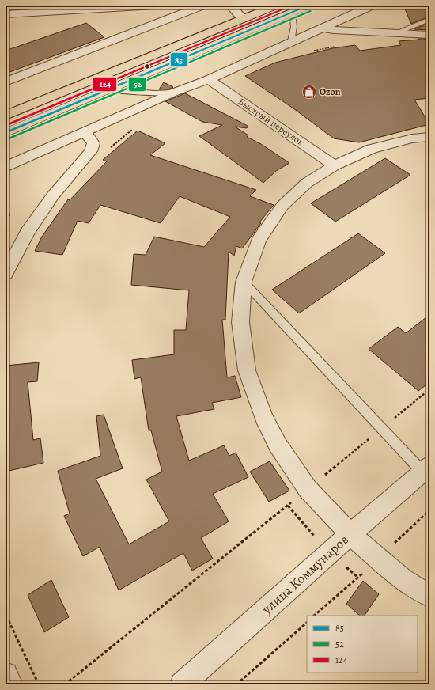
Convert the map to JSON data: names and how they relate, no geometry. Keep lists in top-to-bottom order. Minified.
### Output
{"streets":{"street":["Быстрый переулок","улица Коммунаров"]},"places":{"shop":["Ozon"]},"lines":["transit line 85","transit line 124","transit line 52"],"legend":["85","52","124"]}
